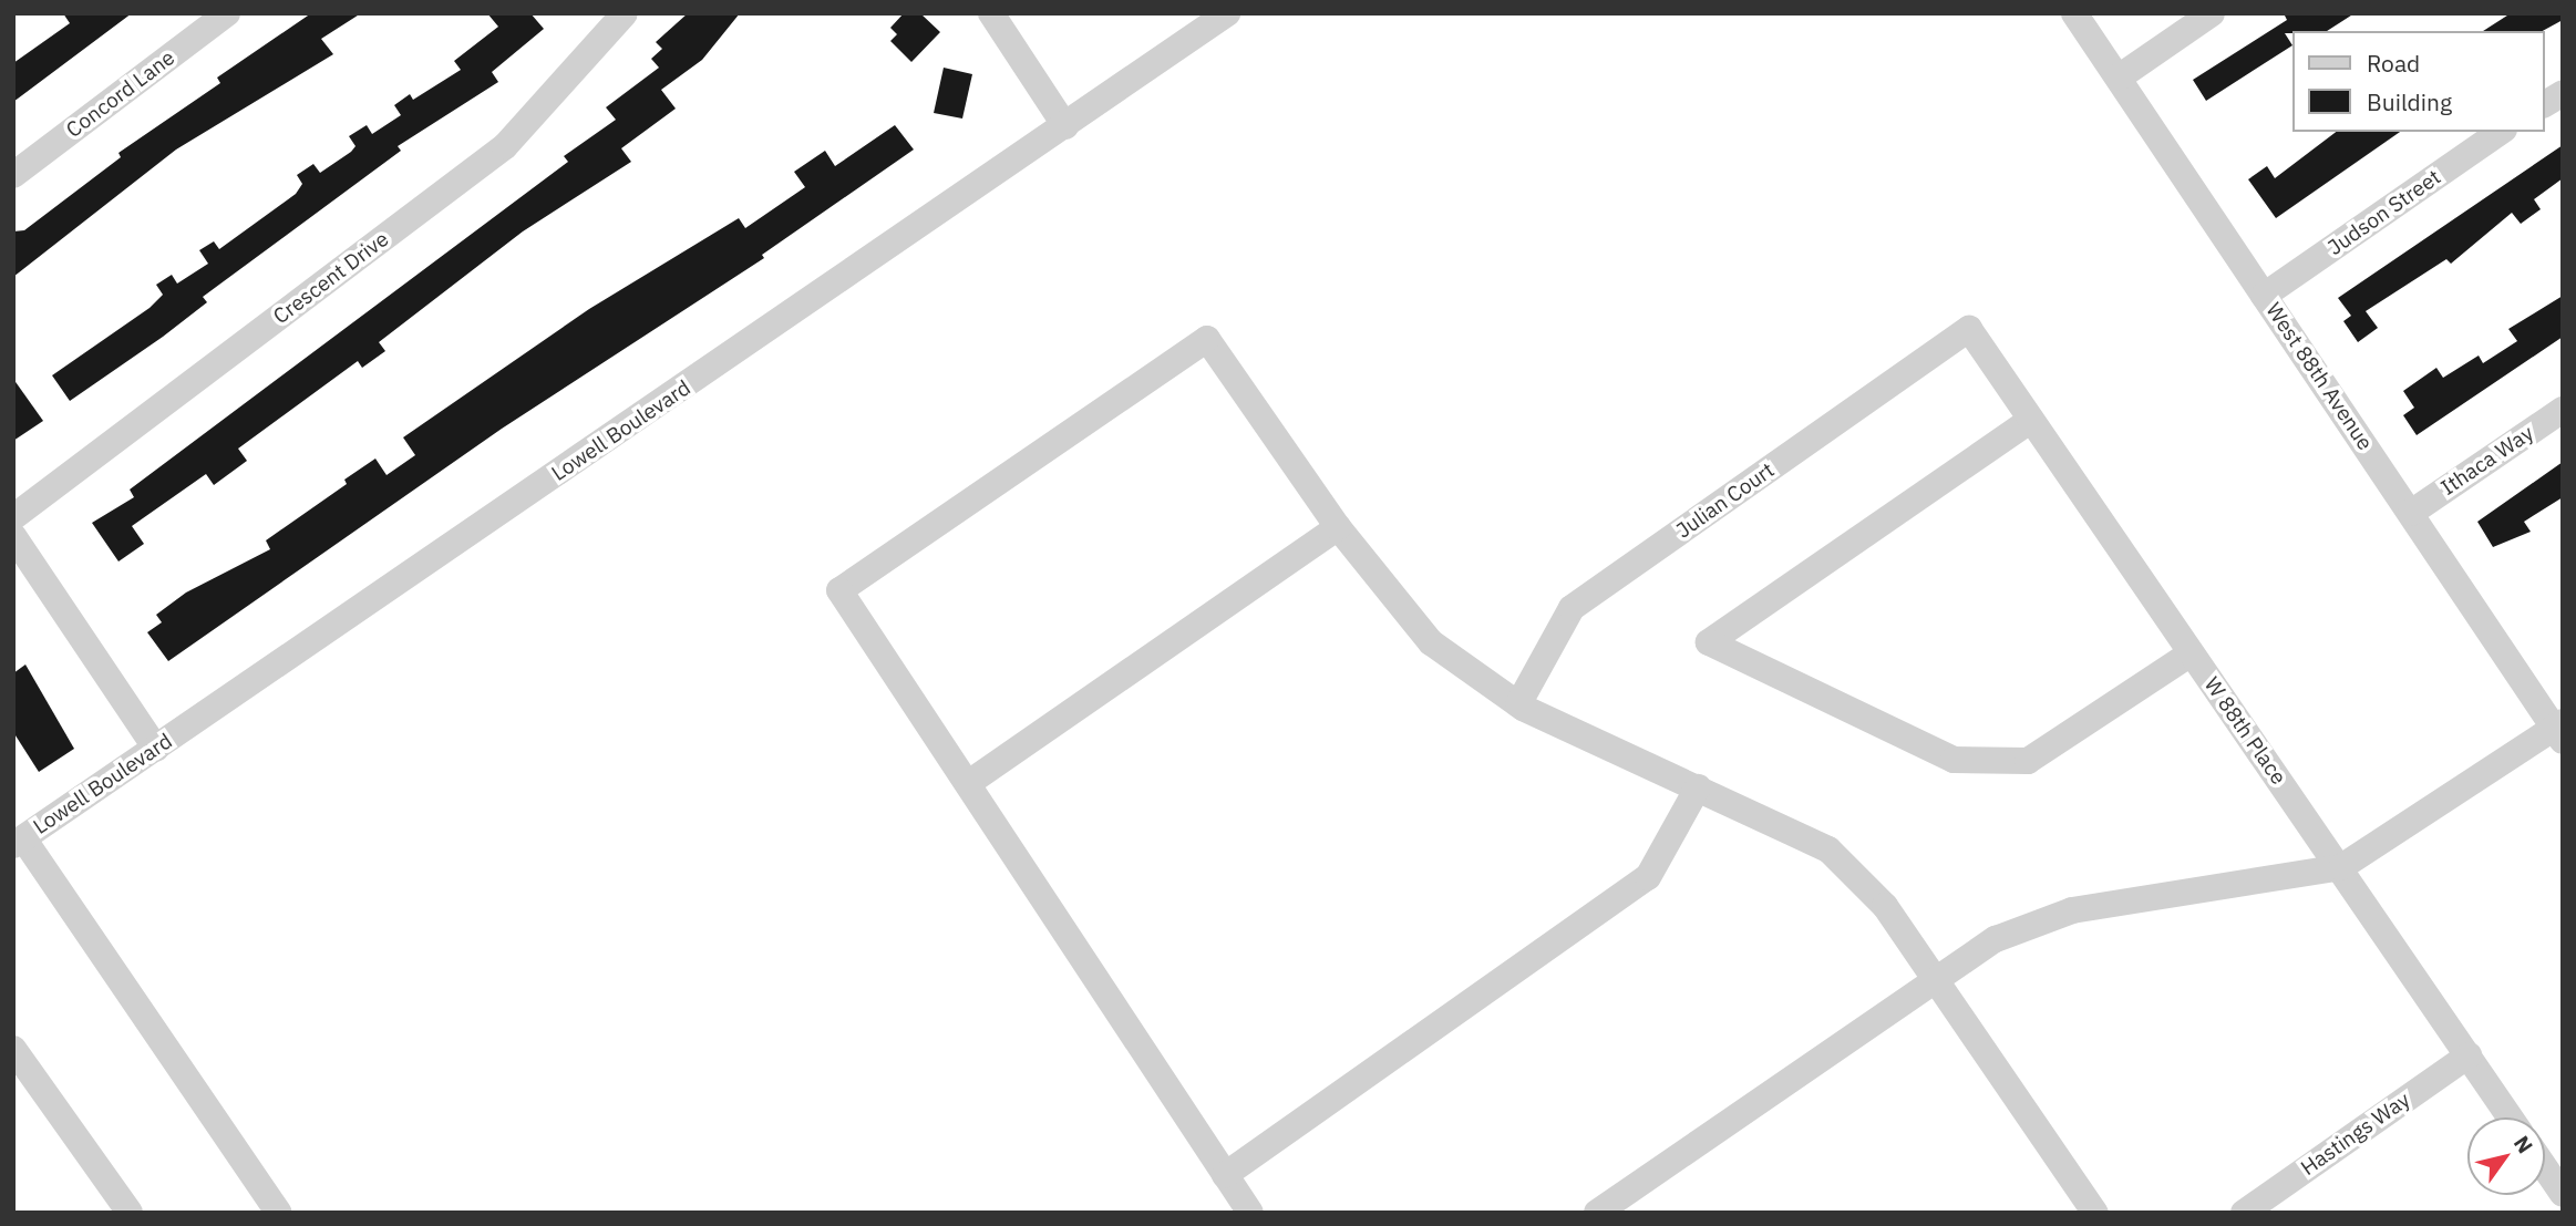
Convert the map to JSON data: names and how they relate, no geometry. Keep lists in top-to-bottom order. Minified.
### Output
{"streets":{"street":["Concord Lane","Judson Street","Crescent Drive","West 88th Avenue","Lowell Boulevard","Ithaca Way","Julian Court","W 88th Place","Hastings Way"]},"crossings":[["Judson Street","West 88th Avenue"],["West 88th Avenue","Ithaca Way"],["Julian Court","W 88th Place"],["W 88th Place","Hastings Way"]],"legend":["Road","Building"],"north":"top right"}
